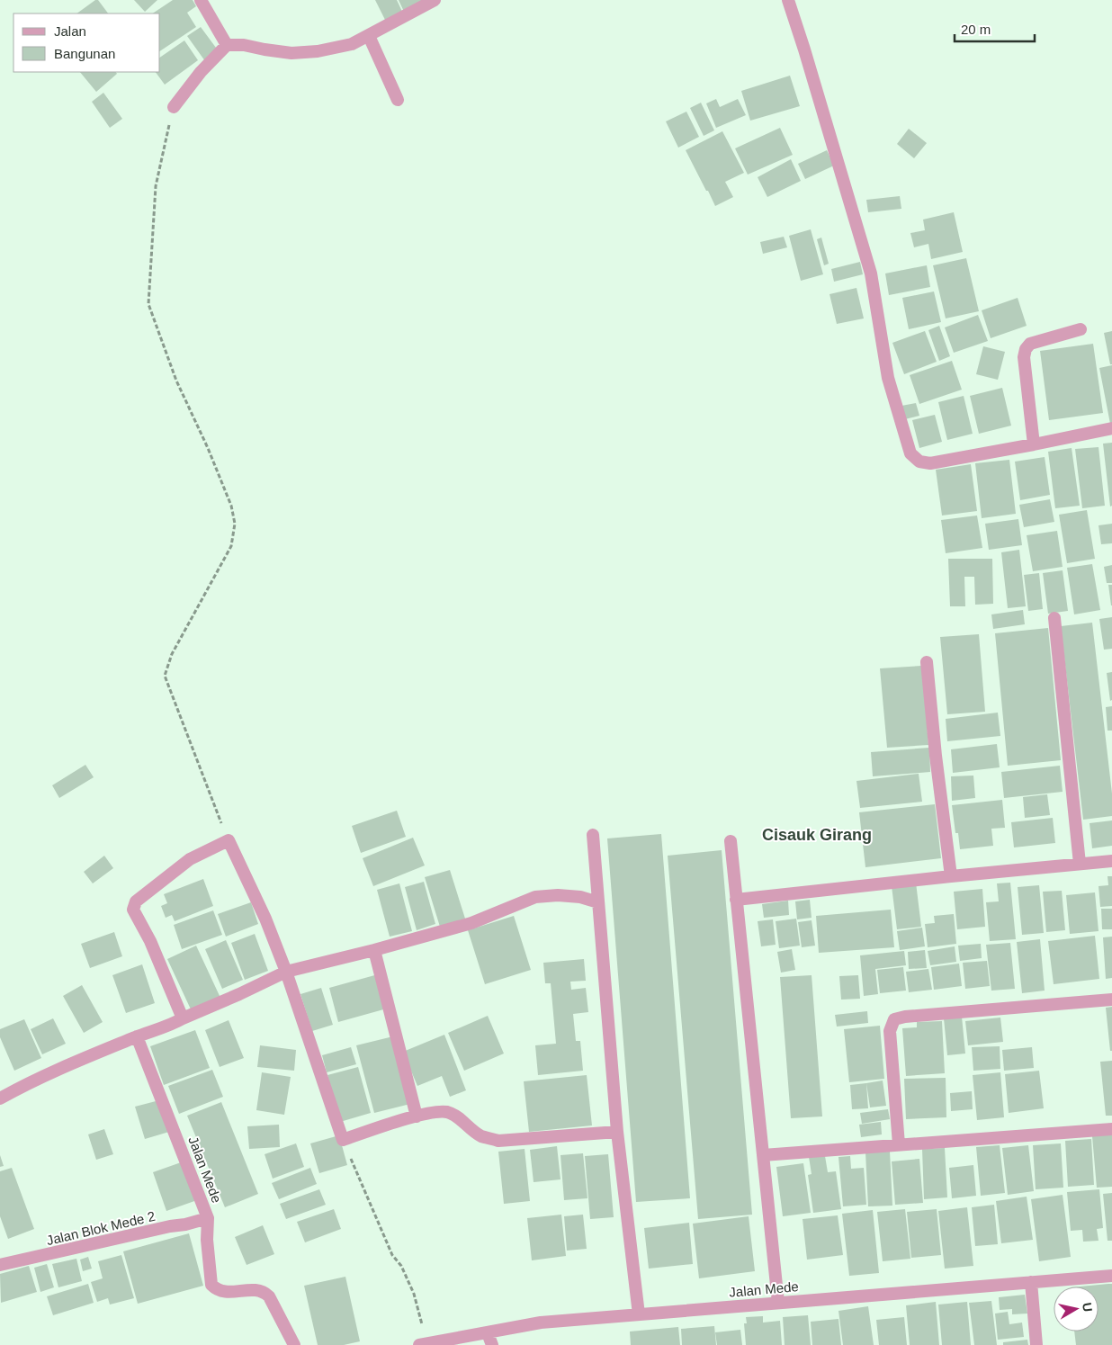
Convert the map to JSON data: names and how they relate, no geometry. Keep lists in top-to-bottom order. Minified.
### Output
{"streets":{"street":["Jalan Mede","Jalan Blok Mede 2"]},"crossings":[["Jalan Mede","Jalan Blok Mede 2"]],"districts":["Cisauk Girang"],"legend":["Jalan","Bangunan"],"scale_bar":"20 m","north":"right"}
